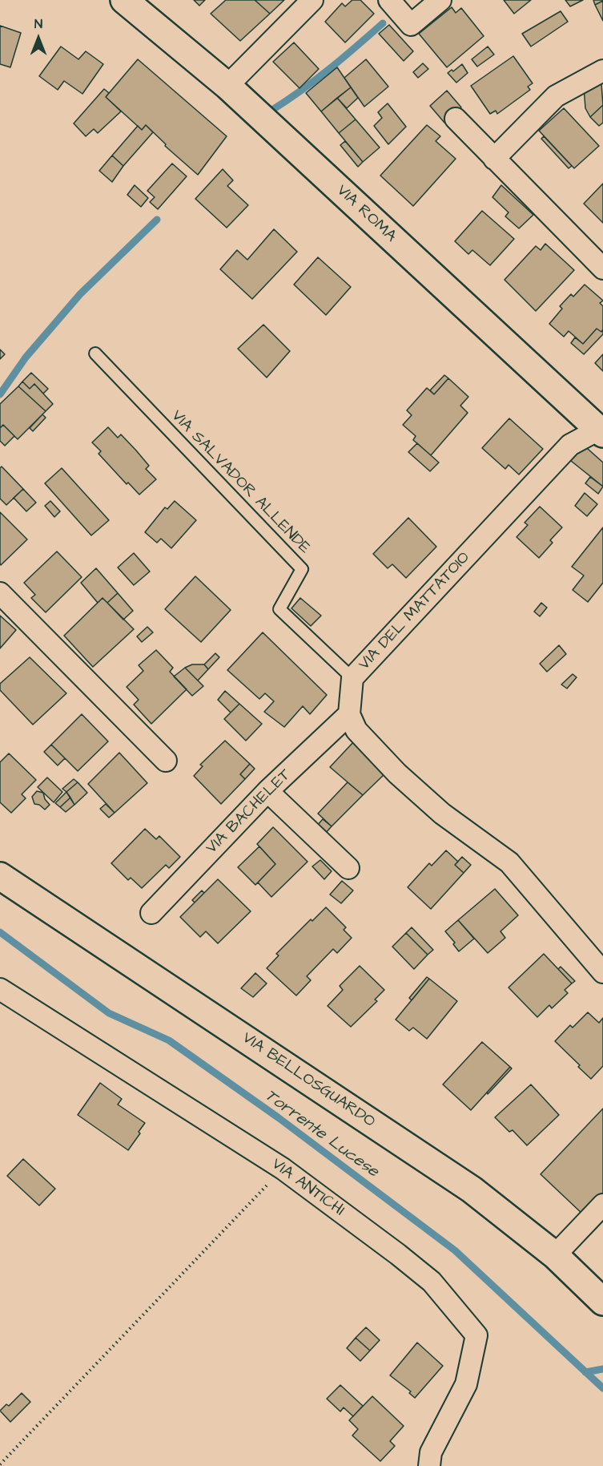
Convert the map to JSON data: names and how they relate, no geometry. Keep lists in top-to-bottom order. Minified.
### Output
{"streets":{"main road":["VIA ROMA","VIA BELLOSGUARDO"],"street":["VIA DEL MATTATOIO","VIA BACHELET","VIA ANTICHI"],"lane":["VIA SALVADOR ALLENDE"]},"crossings":[["VIA ROMA","VIA DEL MATTATOIO"],["VIA SALVADOR ALLENDE","VIA DEL MATTATOIO"],["VIA DEL MATTATOIO","VIA BACHELET"]],"water":["Torrente Lucese"],"north":"top"}
